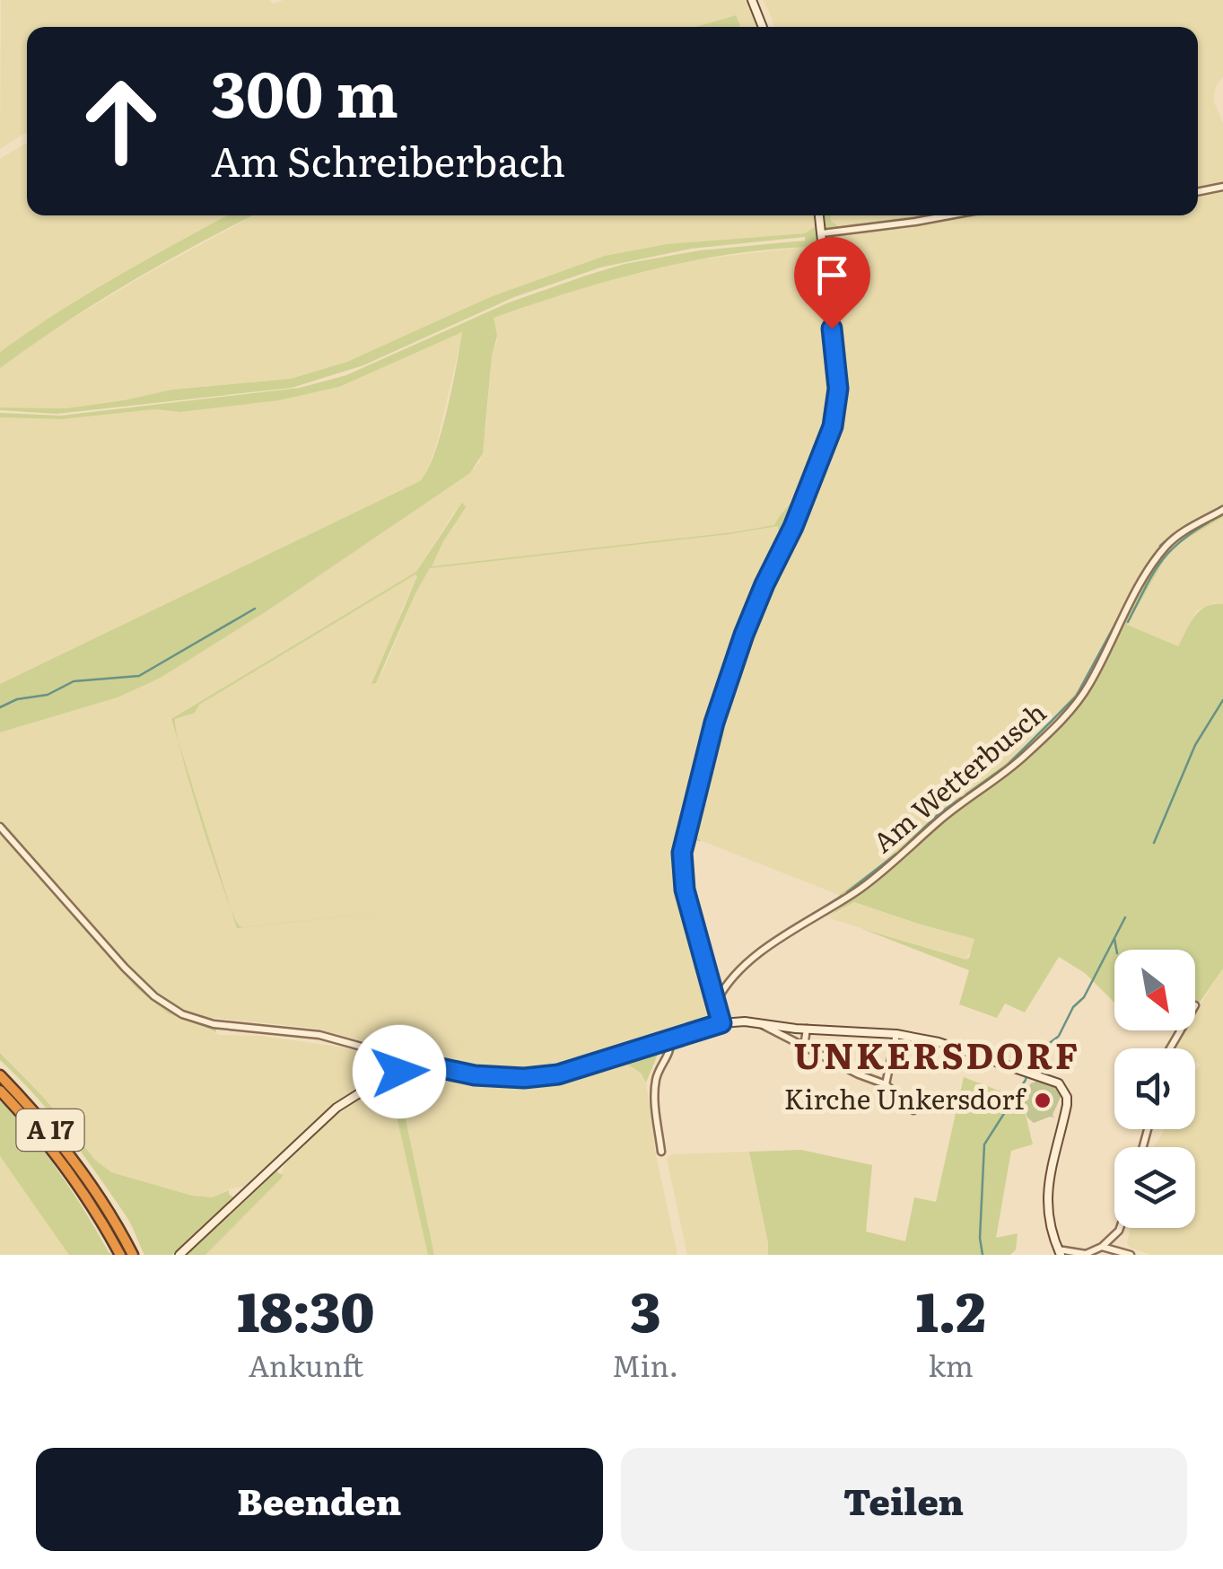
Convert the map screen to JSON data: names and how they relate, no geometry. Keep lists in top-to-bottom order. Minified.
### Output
{"streets":{"highway":["A 17"],"street":["Am Wetterbusch"]},"districts":["UNKERSDORF"],"places":["Kirche Unkersdorf"],"north":"bottom right","page":{"turn":["300 m","Am Schreiberbach"],"eta":["18:30","Ankunft","3","Min.","1.2","km"],"buttons":["Beenden","Teilen"]}}
